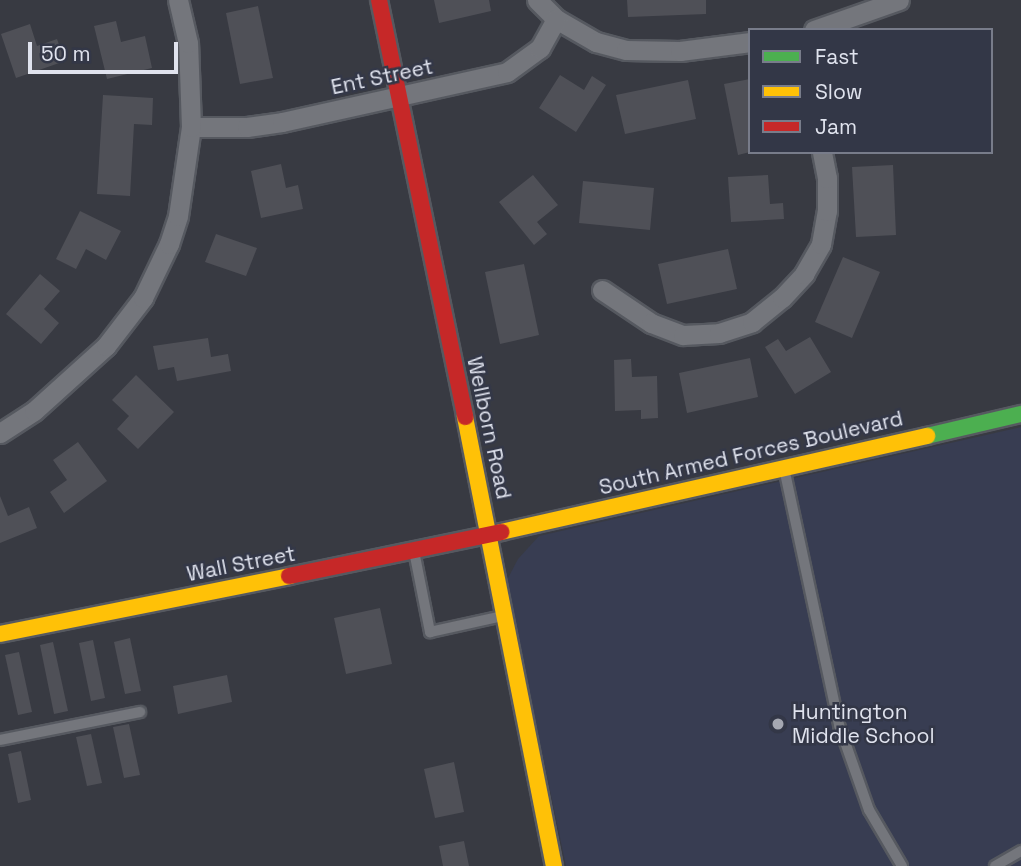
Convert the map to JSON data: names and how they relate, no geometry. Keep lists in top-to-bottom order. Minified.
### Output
{"streets":{"street":["Ent Street","Wellborn Road","South Armed Forces Boulevard","Wall Street"]},"crossings":[["Ent Street","Wellborn Road"],["Wellborn Road","South Armed Forces Boulevard"],["Wellborn Road","Wall Street"],["South Armed Forces Boulevard","Wall Street"]],"places":["Huntington Middle School"],"legend":["Fast","Slow","Jam"],"scale_bar":"50 m"}
